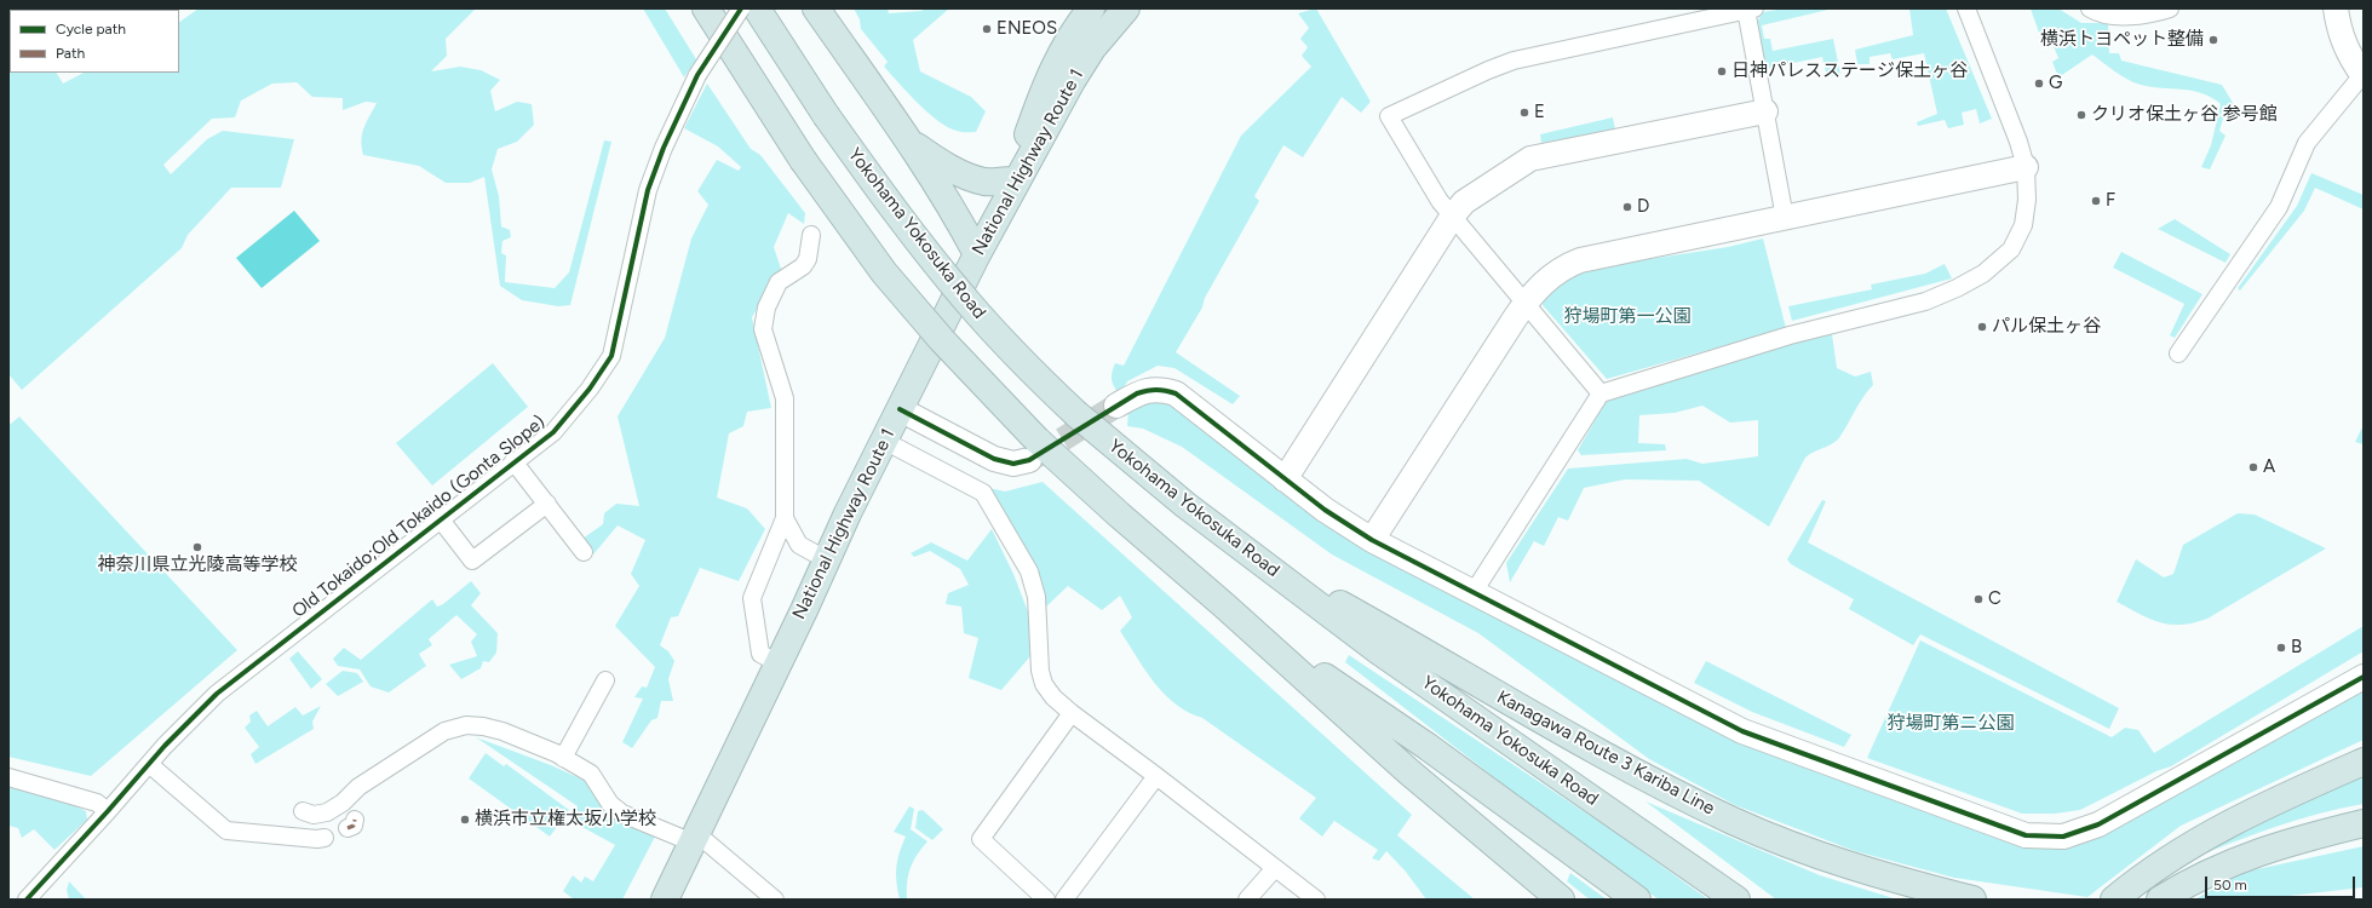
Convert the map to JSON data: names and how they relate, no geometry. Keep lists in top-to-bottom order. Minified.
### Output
{"streets":{"highway":["National Highway Route 1","Yokohama Yokosuka Road","Kanagawa Route 3 Kariba Line"],"street":["Old Tokaido;Old Tokaido (Gonta Slope)"]},"crossings":[["Yokohama Yokosuka Road","Kanagawa Route 3 Kariba Line"]],"parks":["狩場町第一公園","狩場町第ニ公園"],"places":["ENEOS","横浜トヨペット整備","日神パレスステージ保土ヶ谷","G","E","クリオ保土ヶ谷 参号館","F","D","パル保土ヶ谷","A","神奈川県立光陵高等学校","C","B","横浜市立権太坂小学校"],"legend":["Cycle path","Path"],"scale_bar":"50 m"}
